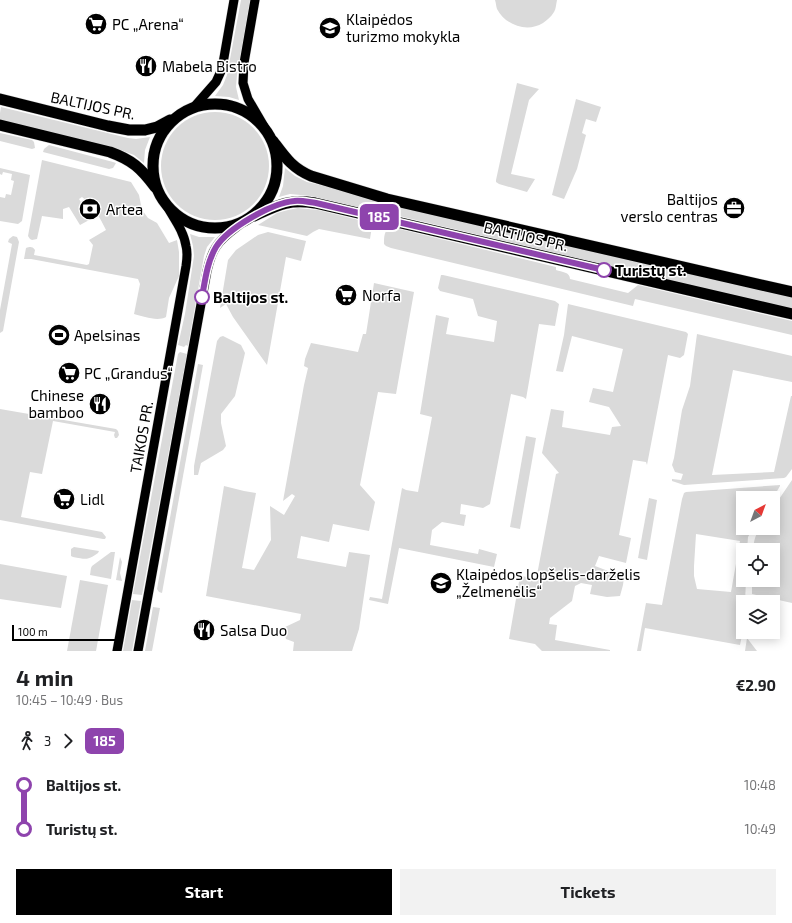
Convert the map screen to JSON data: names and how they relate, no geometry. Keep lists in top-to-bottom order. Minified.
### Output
{"streets":{"highway":["BALTIJOS PR."],"main road":["TAIKOS PR."]},"crossings":[["BALTIJOS PR.","TAIKOS PR."]],"places":{"supermarket":["PC „Arena“","Norfa","PC „Grandus“","Lidl"],"school or university":["Klaipėdos turizmo mokykla","Klaipėdos lopšelis-darželis „Želmenėlis“"],"restaurant":["Mabela Bistro","Chinese bamboo","Salsa Duo"],"office":["Baltijos verslo centras"],"bank":["Artea"],"other":["Turistų st.","Baltijos st."],"sports":["Apelsinas"]},"lines":["bus line 185"],"scale_bar":"100 m","north":"top right","page":{"on_map":"185","scale":"100 m","heading":["4 min","10:45 – 10:49 · Bus","€2.90"],"legs":["3","185"],"list":[{"name":"Baltijos st.","value":"10:48"},{"name":"Turistų st.","value":"10:49"}],"buttons":["Start","Tickets"]}}
